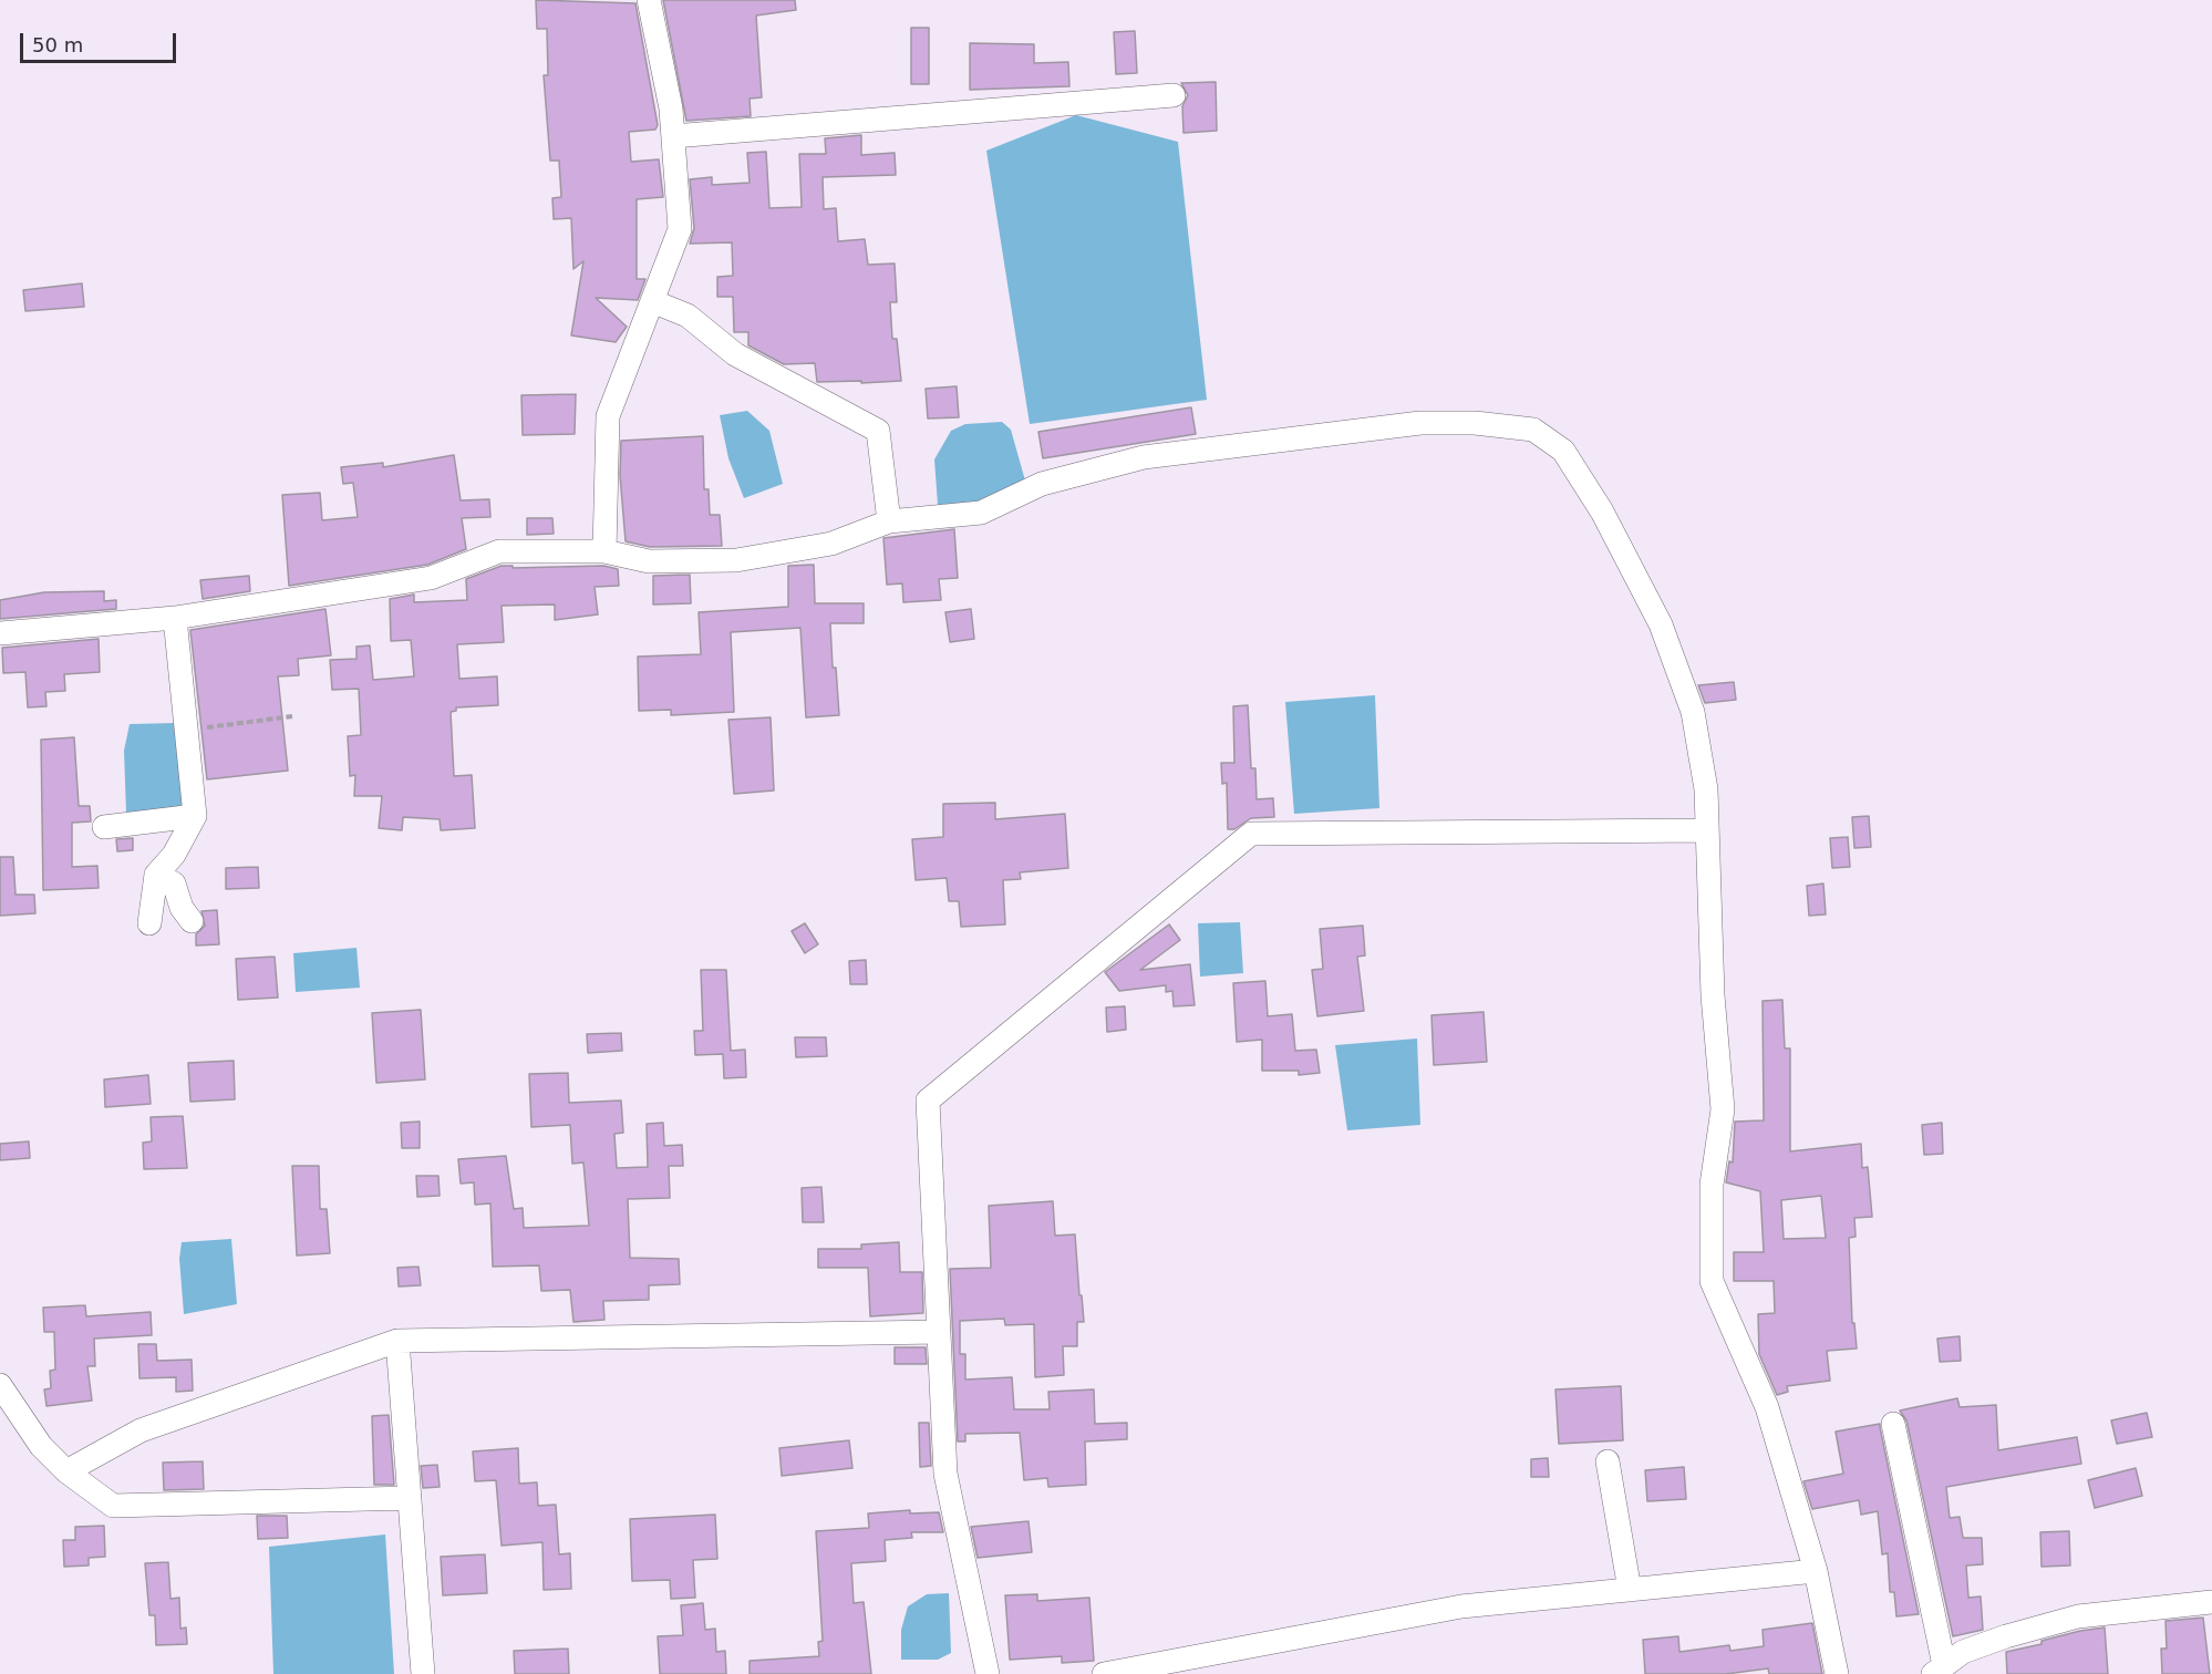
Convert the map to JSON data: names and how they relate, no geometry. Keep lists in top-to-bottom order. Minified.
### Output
{"scale_bar":"50 m"}
